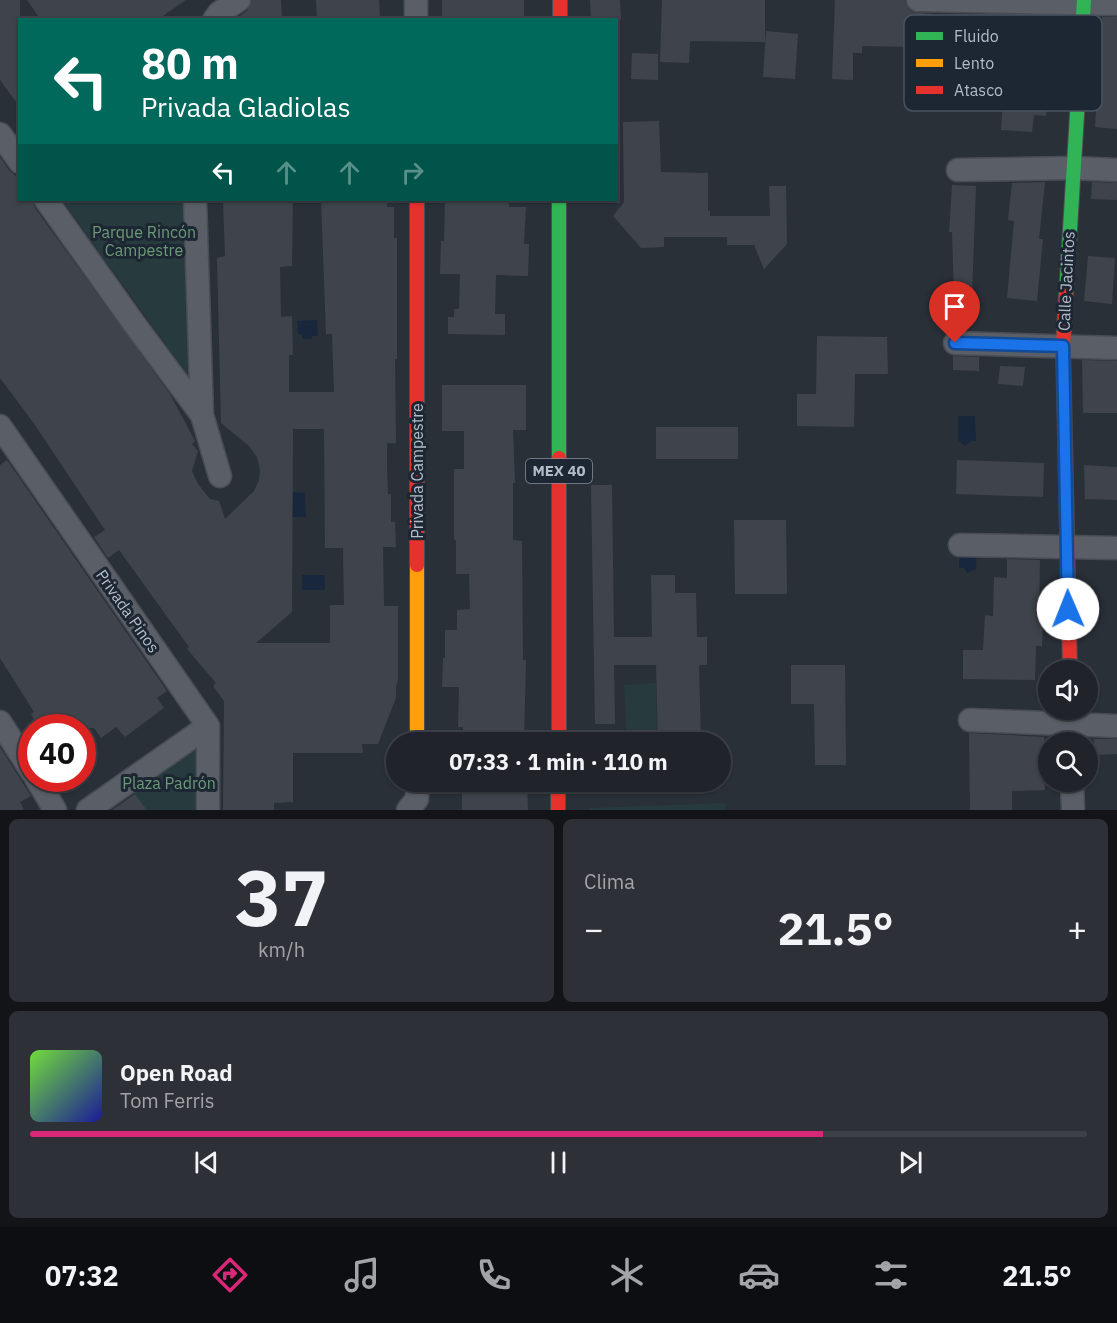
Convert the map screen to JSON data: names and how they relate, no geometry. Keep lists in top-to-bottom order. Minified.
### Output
{"streets":{"main road":["Calle Jacintos","Privada Campestre","MEX 40"],"street":["Privada Pinos"]},"parks":["Parque Rincón Campestre","Plaza Padrón"],"legend":["Fluido","Lento","Atasco"],"page":{"turn":["80 m","Privada Gladiolas"],"limit":"40","trip":"07:33 · 1 min · 110 m","tile":[["37","km/h"],"Clima"],"heat":["−","21.5°","+"],"song":["Open Road","Tom Ferris"],"tabs":["07:32","21.5°"]}}
